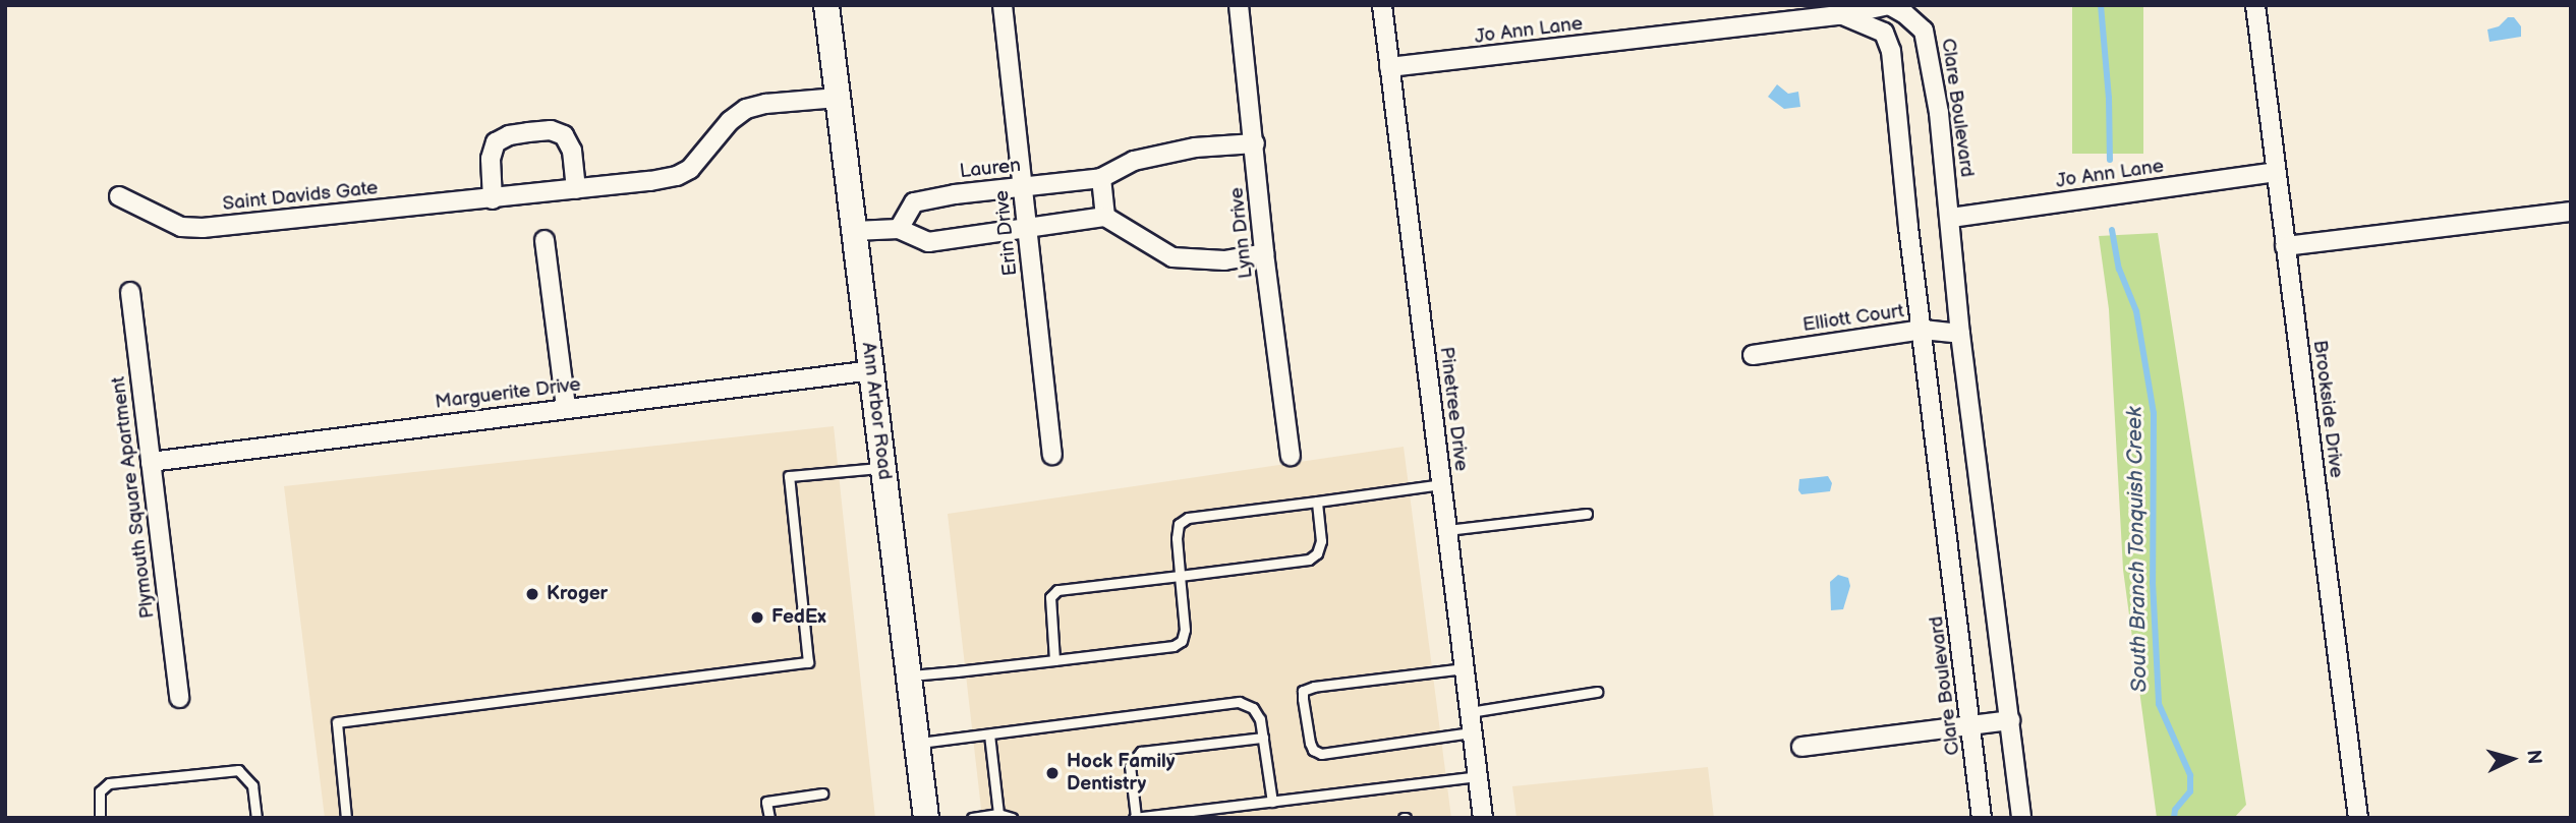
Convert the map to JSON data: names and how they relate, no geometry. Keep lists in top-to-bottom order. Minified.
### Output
{"streets":{"main road":["Ann Arbor Road"],"street":["Jo Ann Lane","Clare Boulevard","Lauren","Saint Davids Gate","Erin Drive","Lynn Drive","Elliott Court","Marguerite Drive","Pinetree Drive","Brookside Drive","Plymouth Square Apartment"]},"crossings":[["Jo Ann Lane","Clare Boulevard"],["Jo Ann Lane","Pinetree Drive"],["Jo Ann Lane","Brookside Drive"],["Clare Boulevard","Elliott Court"],["Lauren","Erin Drive"],["Lauren","Lynn Drive"],["Saint Davids Gate","Ann Arbor Road"],["Marguerite Drive","Ann Arbor Road"],["Marguerite Drive","Plymouth Square Apartment"]],"water":["South Branch Tonquish Creek"],"places":["Kroger","FedEx","Hock Family Dentistry"],"north":"right"}
